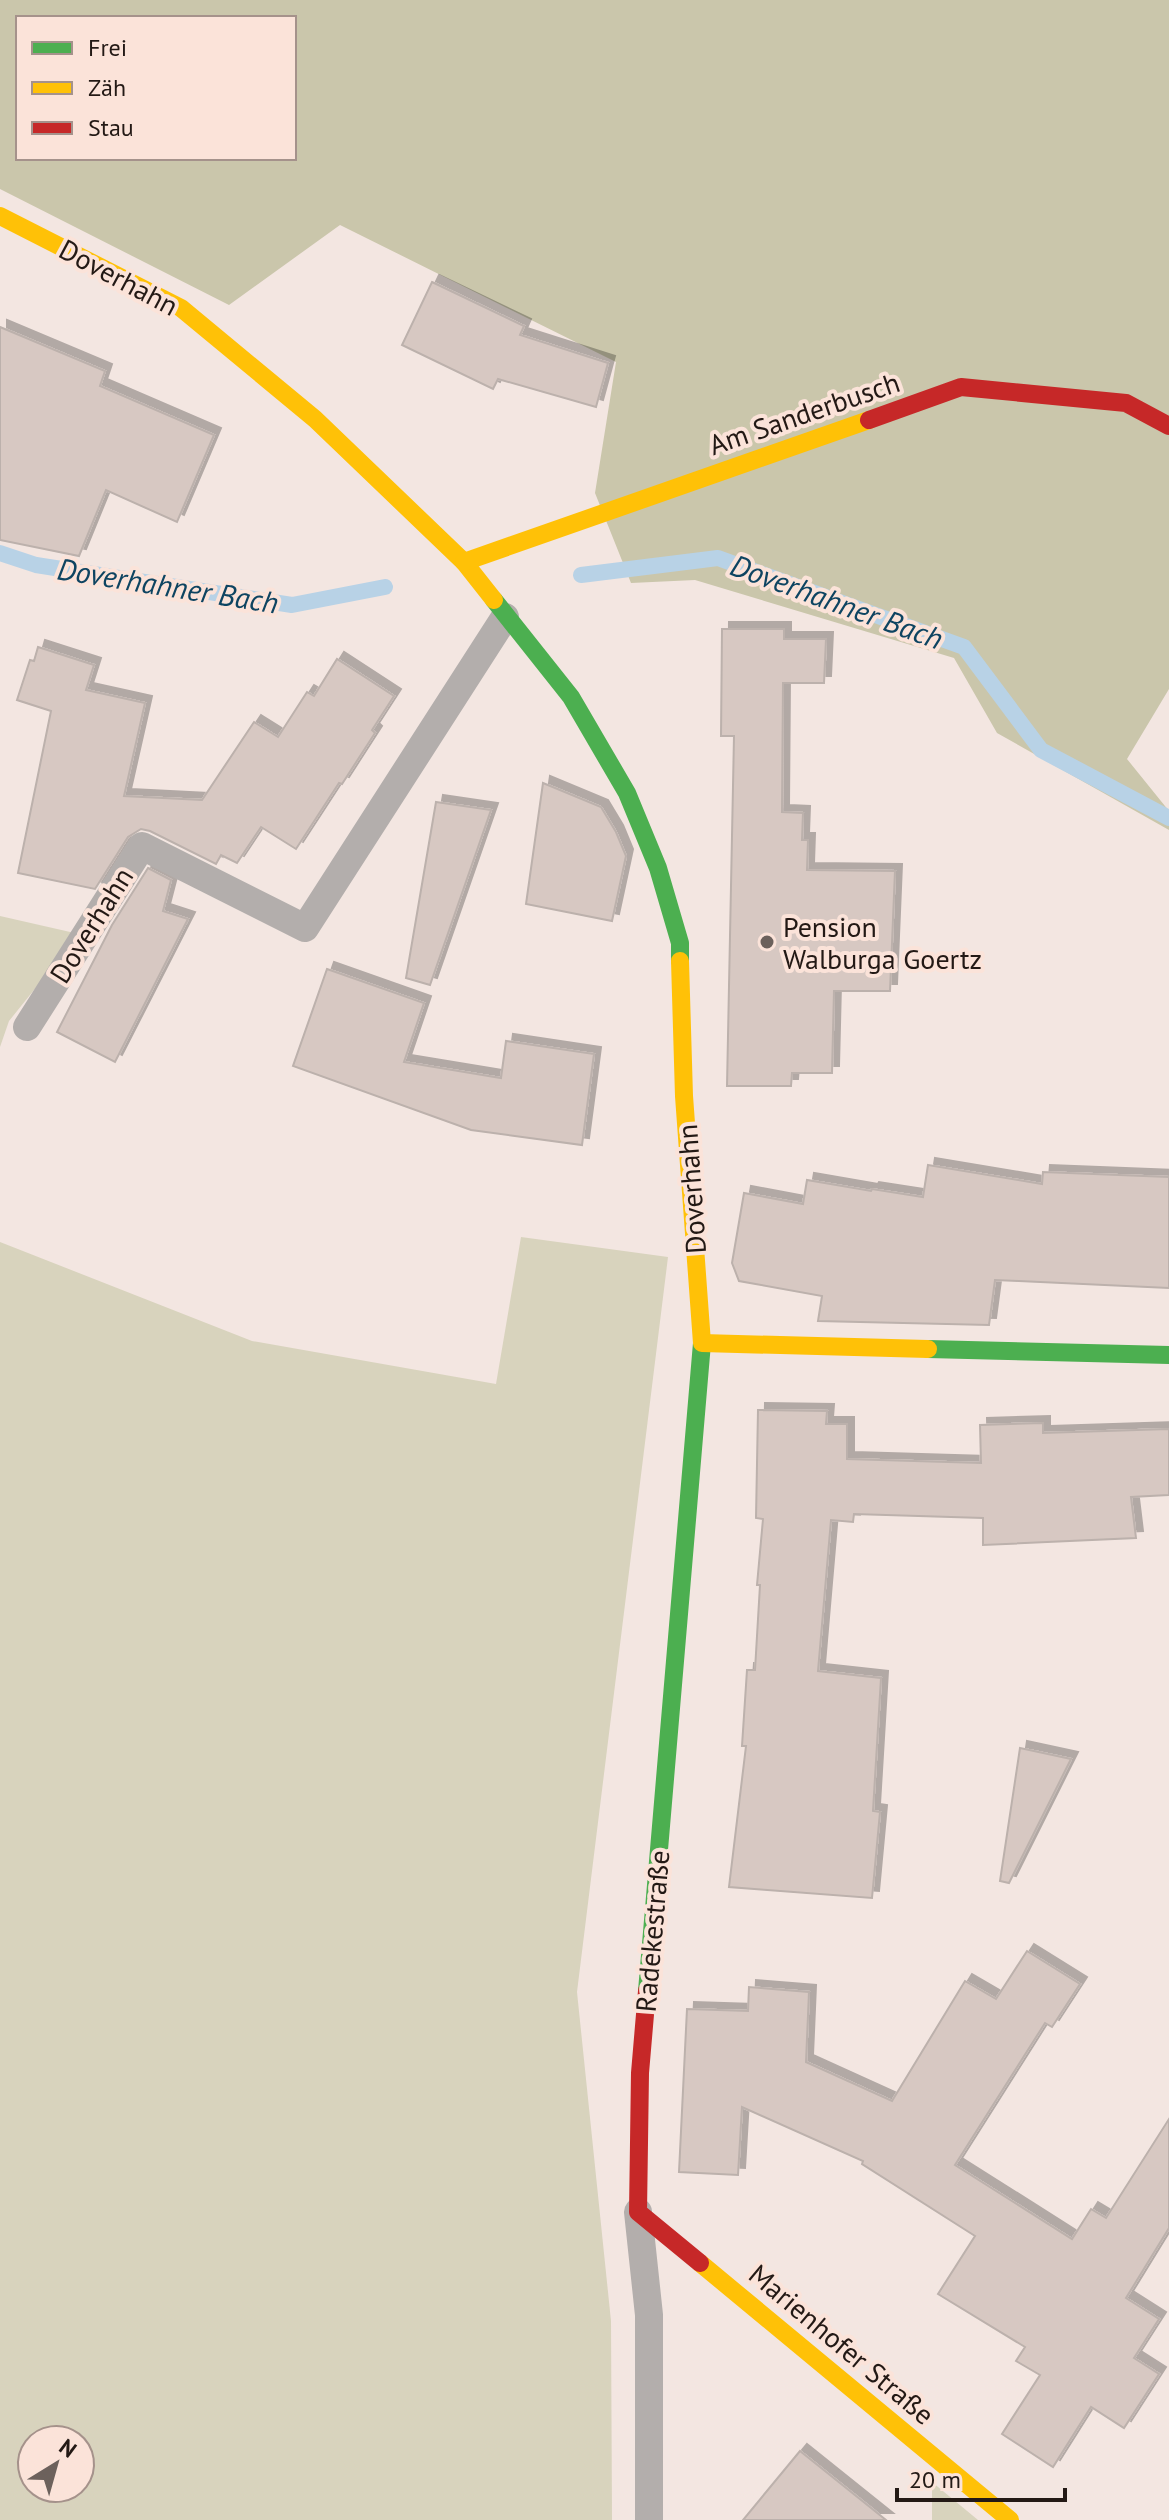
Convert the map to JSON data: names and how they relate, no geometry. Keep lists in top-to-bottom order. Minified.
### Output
{"streets":{"street":["Doverhahn","Am Sanderbusch","Radekestraße","Marienhofer Straße"]},"crossings":[["Doverhahn","Am Sanderbusch"],["Doverhahn","Radekestraße"],["Radekestraße","Marienhofer Straße"]],"water":["Doverhahner Bach"],"places":["Pension Walburga Goertz"],"legend":["Frei","Zäh","Stau"],"scale_bar":"20 m","north":"top right"}
